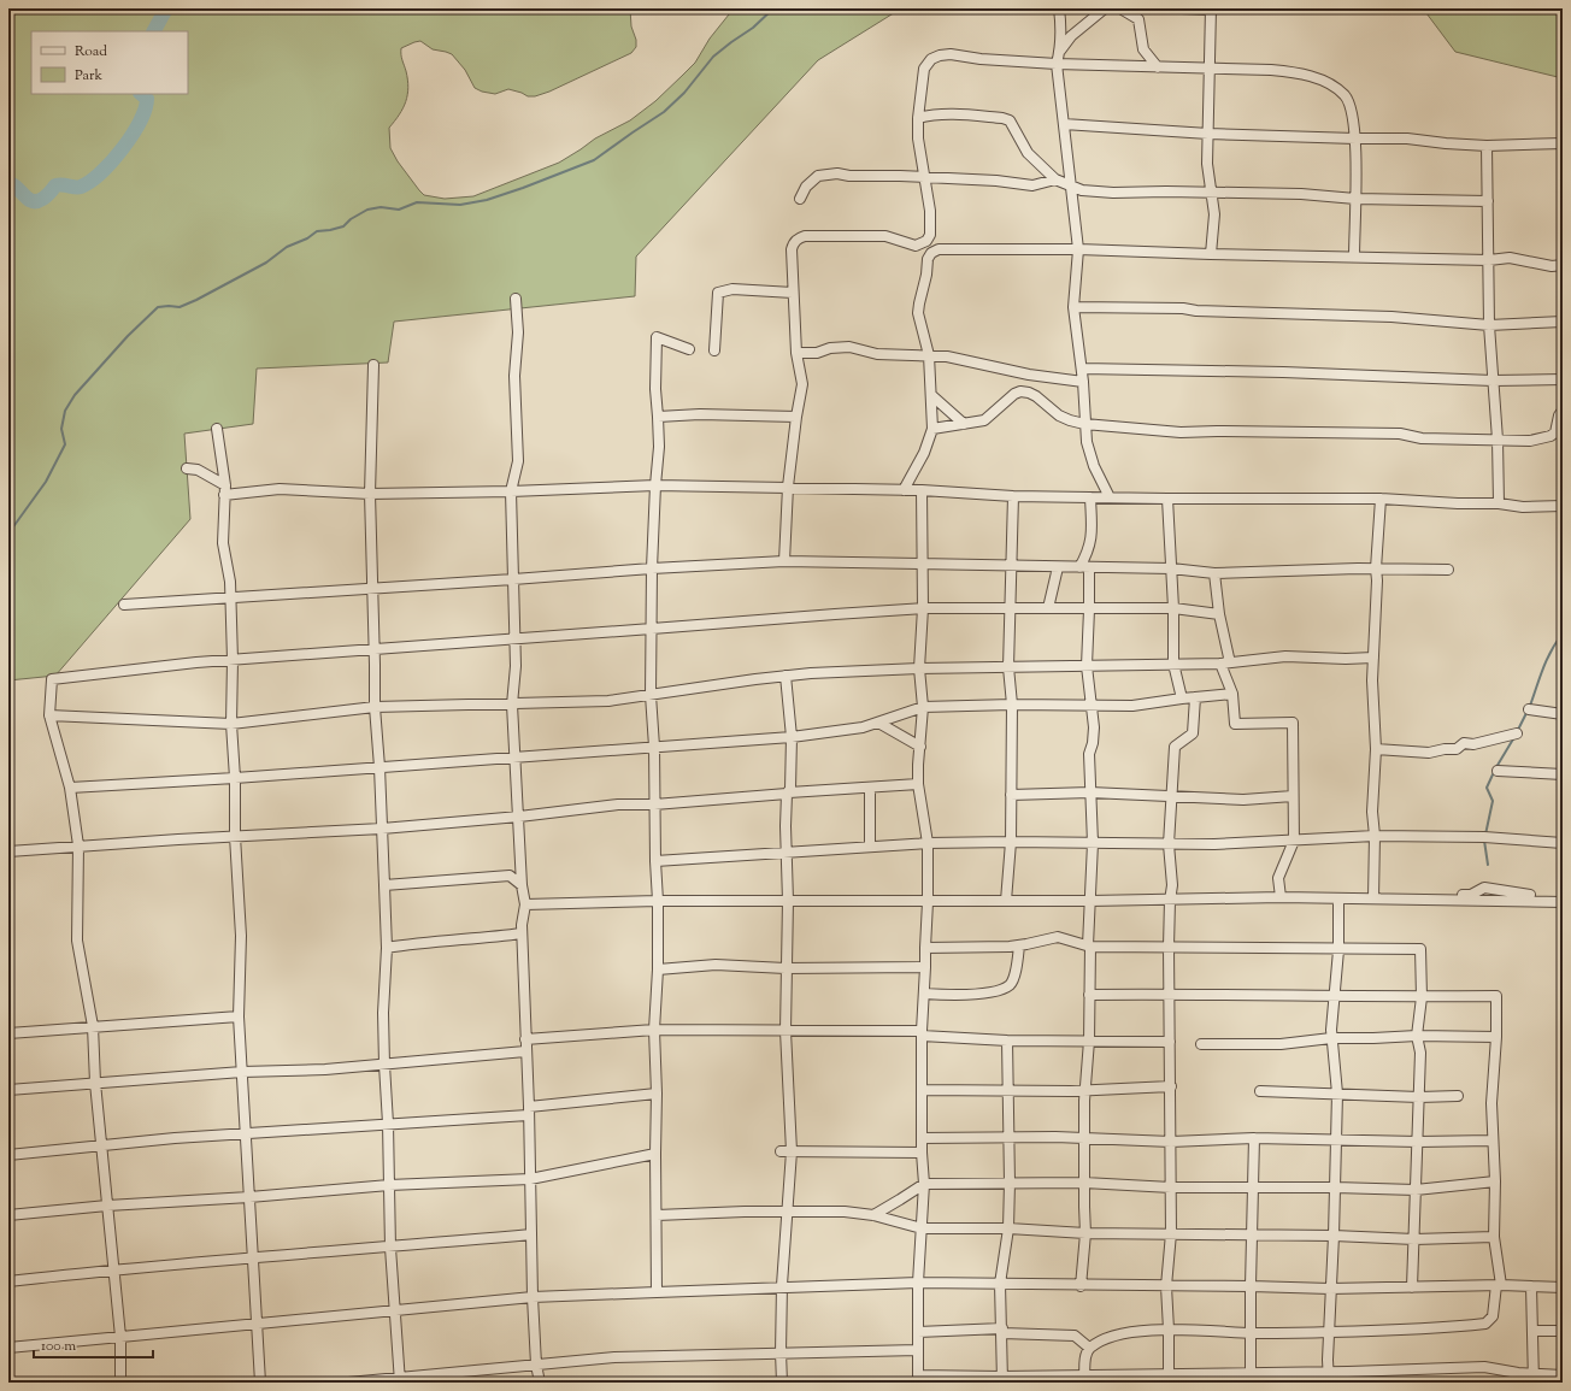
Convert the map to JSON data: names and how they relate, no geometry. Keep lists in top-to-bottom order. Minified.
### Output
{"legend":["Road","Park"],"scale_bar":"100 m"}
